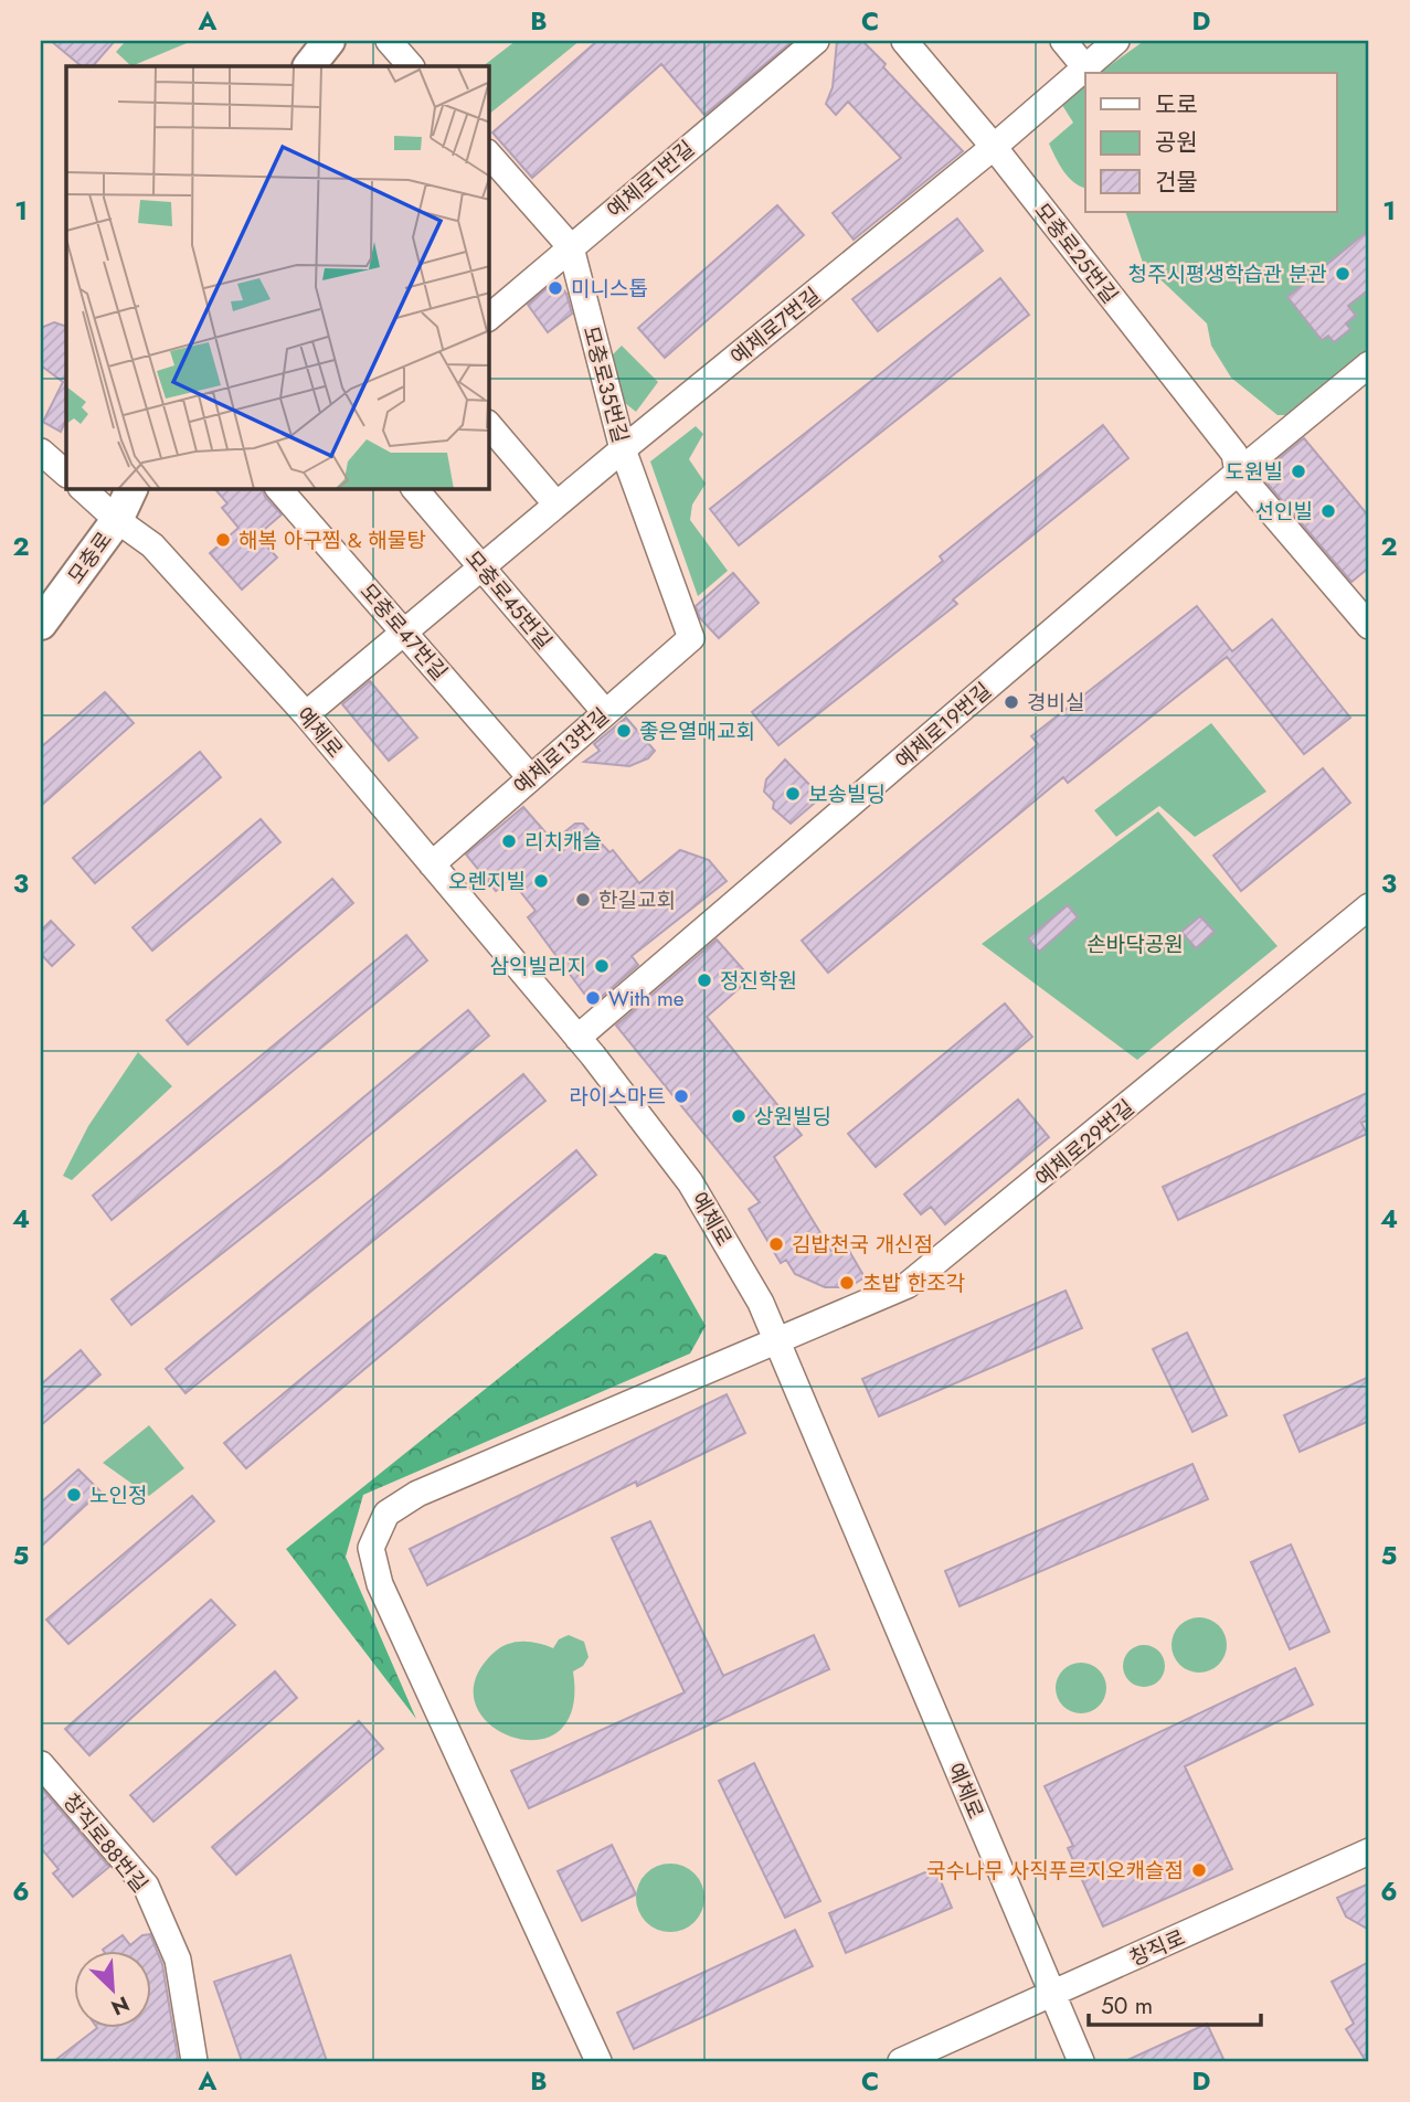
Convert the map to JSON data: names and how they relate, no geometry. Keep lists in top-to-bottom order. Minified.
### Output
{"streets":{"main road":["모충로"],"street":["예체로1번길","모충로25번길","예체로7번길","모충로35번길","모충로45번길","모충로47번길","예체로19번길","예체로","예체로13번길","예체로29번길","창직로88번길","창직로"]},"crossings":[["예체로1번길","모충로35번길"],["모충로25번길","예체로7번길"],["모충로25번길","예체로19번길"],["예체로7번길","모충로35번길"],["예체로7번길","모충로45번길"],["예체로7번길","모충로47번길"],["예체로7번길","예체로"],["모충로35번길","예체로13번길"],["모충로","예체로"],["모충로45번길","예체로13번길"],["모충로47번길","예체로13번길"],["예체로19번길","예체로"],["예체로","예체로13번길"],["예체로","예체로29번길"],["예체로","창직로"]],"parks":["손바닥공원"],"places":["청주시평생학습관 분관","미니스톱","도원빌","선인빌","해복 아구찜 & 해물탕","경비실","좋은열매교회","보송빌딩","리치캐슬","오렌지빌","한길교회","삼익빌리지","정진학원","With me","라이스마트","상원빌딩","김밥천국 개신점","초밥 한조각","노인정","국수나무 사직푸르지오캐슬점"],"legend":["도로","공원","건물"],"scale_bar":"50 m","north":"bottom right","grid":{"columns":["A","B","C","D"],"rows":["1","2","3","4","5","6"]}}
